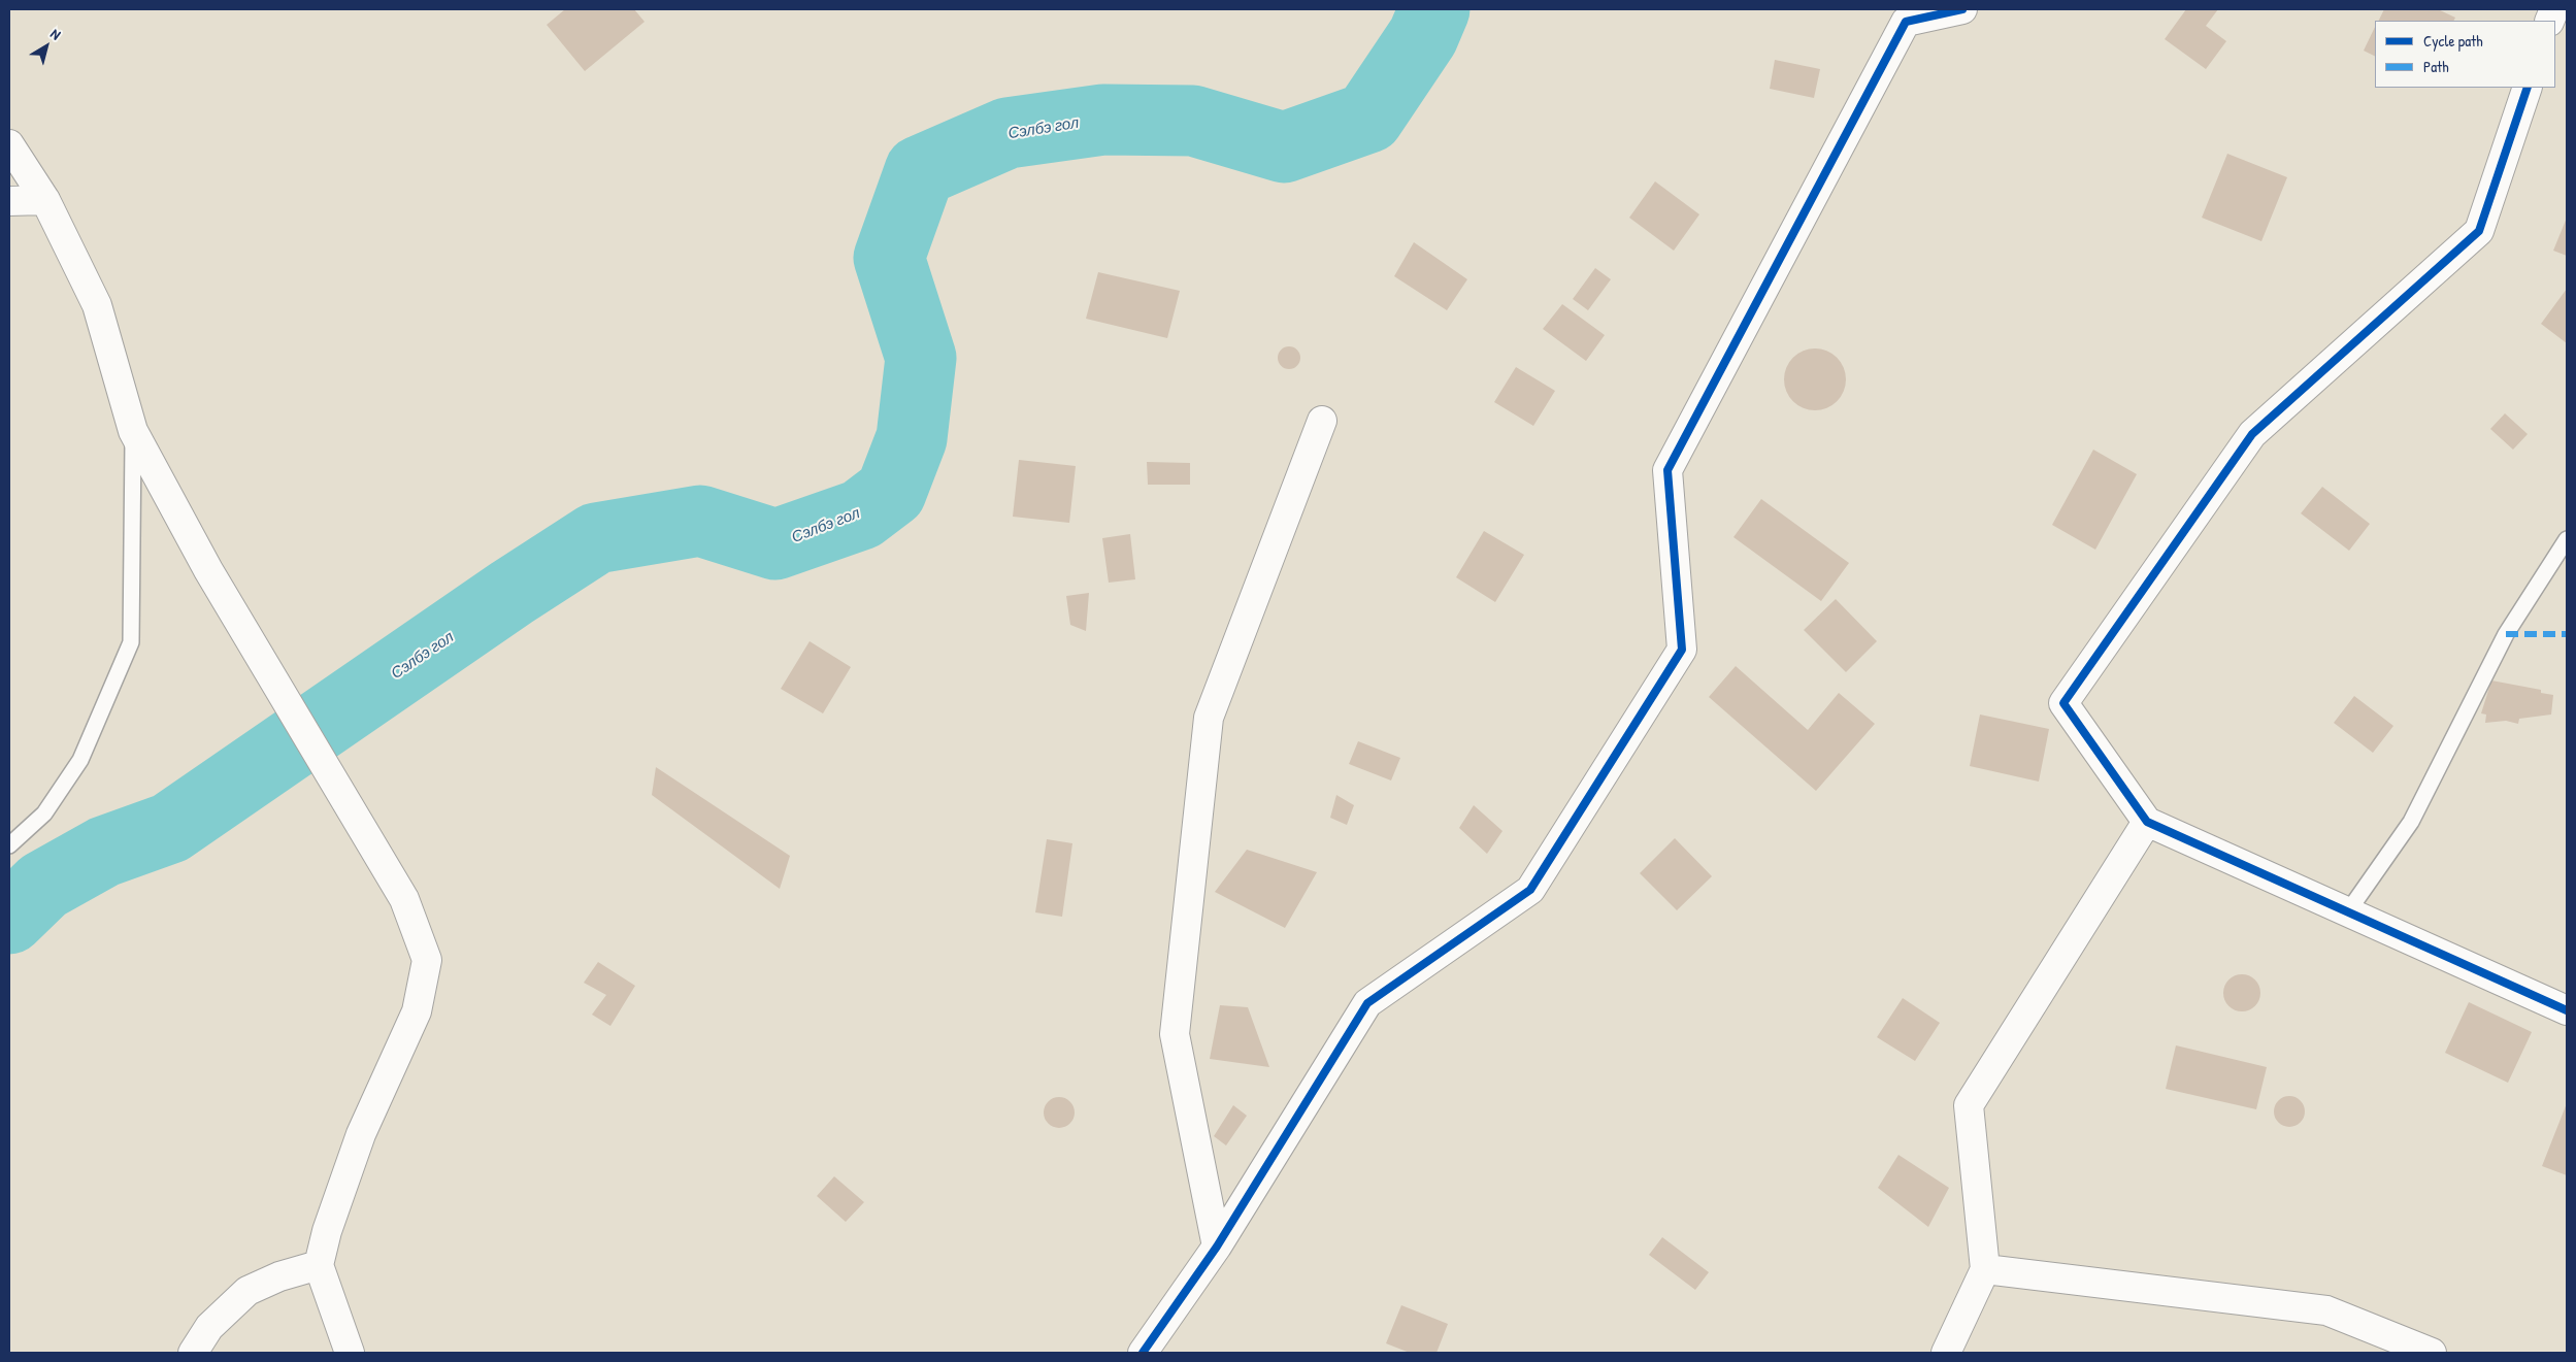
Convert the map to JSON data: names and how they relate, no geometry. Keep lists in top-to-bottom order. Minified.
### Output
{"water":["Сэлбэ гол"],"legend":["Cycle path","Path"],"north":"top right"}
